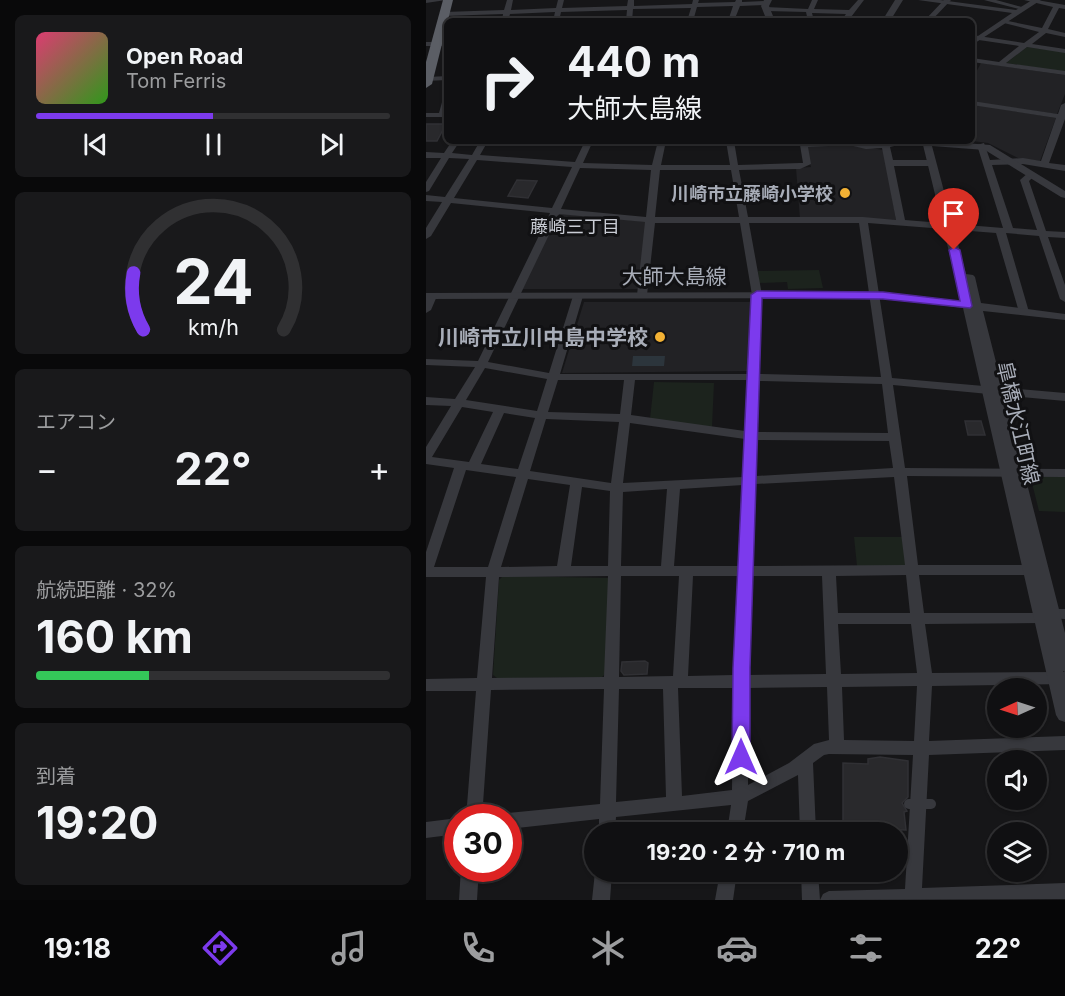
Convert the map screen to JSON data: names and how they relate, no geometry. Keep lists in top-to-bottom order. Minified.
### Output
{"streets":{"street":["大師大島線","皐橋水江町線"]},"crossings":[["大師大島線","皐橋水江町線"]],"districts":["藤崎三丁目"],"places":["川崎市立藤崎小学校","川崎市立川中島中学校"],"north":"left","page":{"turn":["440 m","大師大島線"],"song":["Open Road","Tom Ferris"],"tile":["エアコン",["航続距離 · 32%","160 km"],["到着","19:20"]],"heat":["−","22°","+"],"limit":"30","trip":"19:20 · 2 分 · 710 m","tabs":["19:18","22°"],"gauge":["24","km/h"]}}
